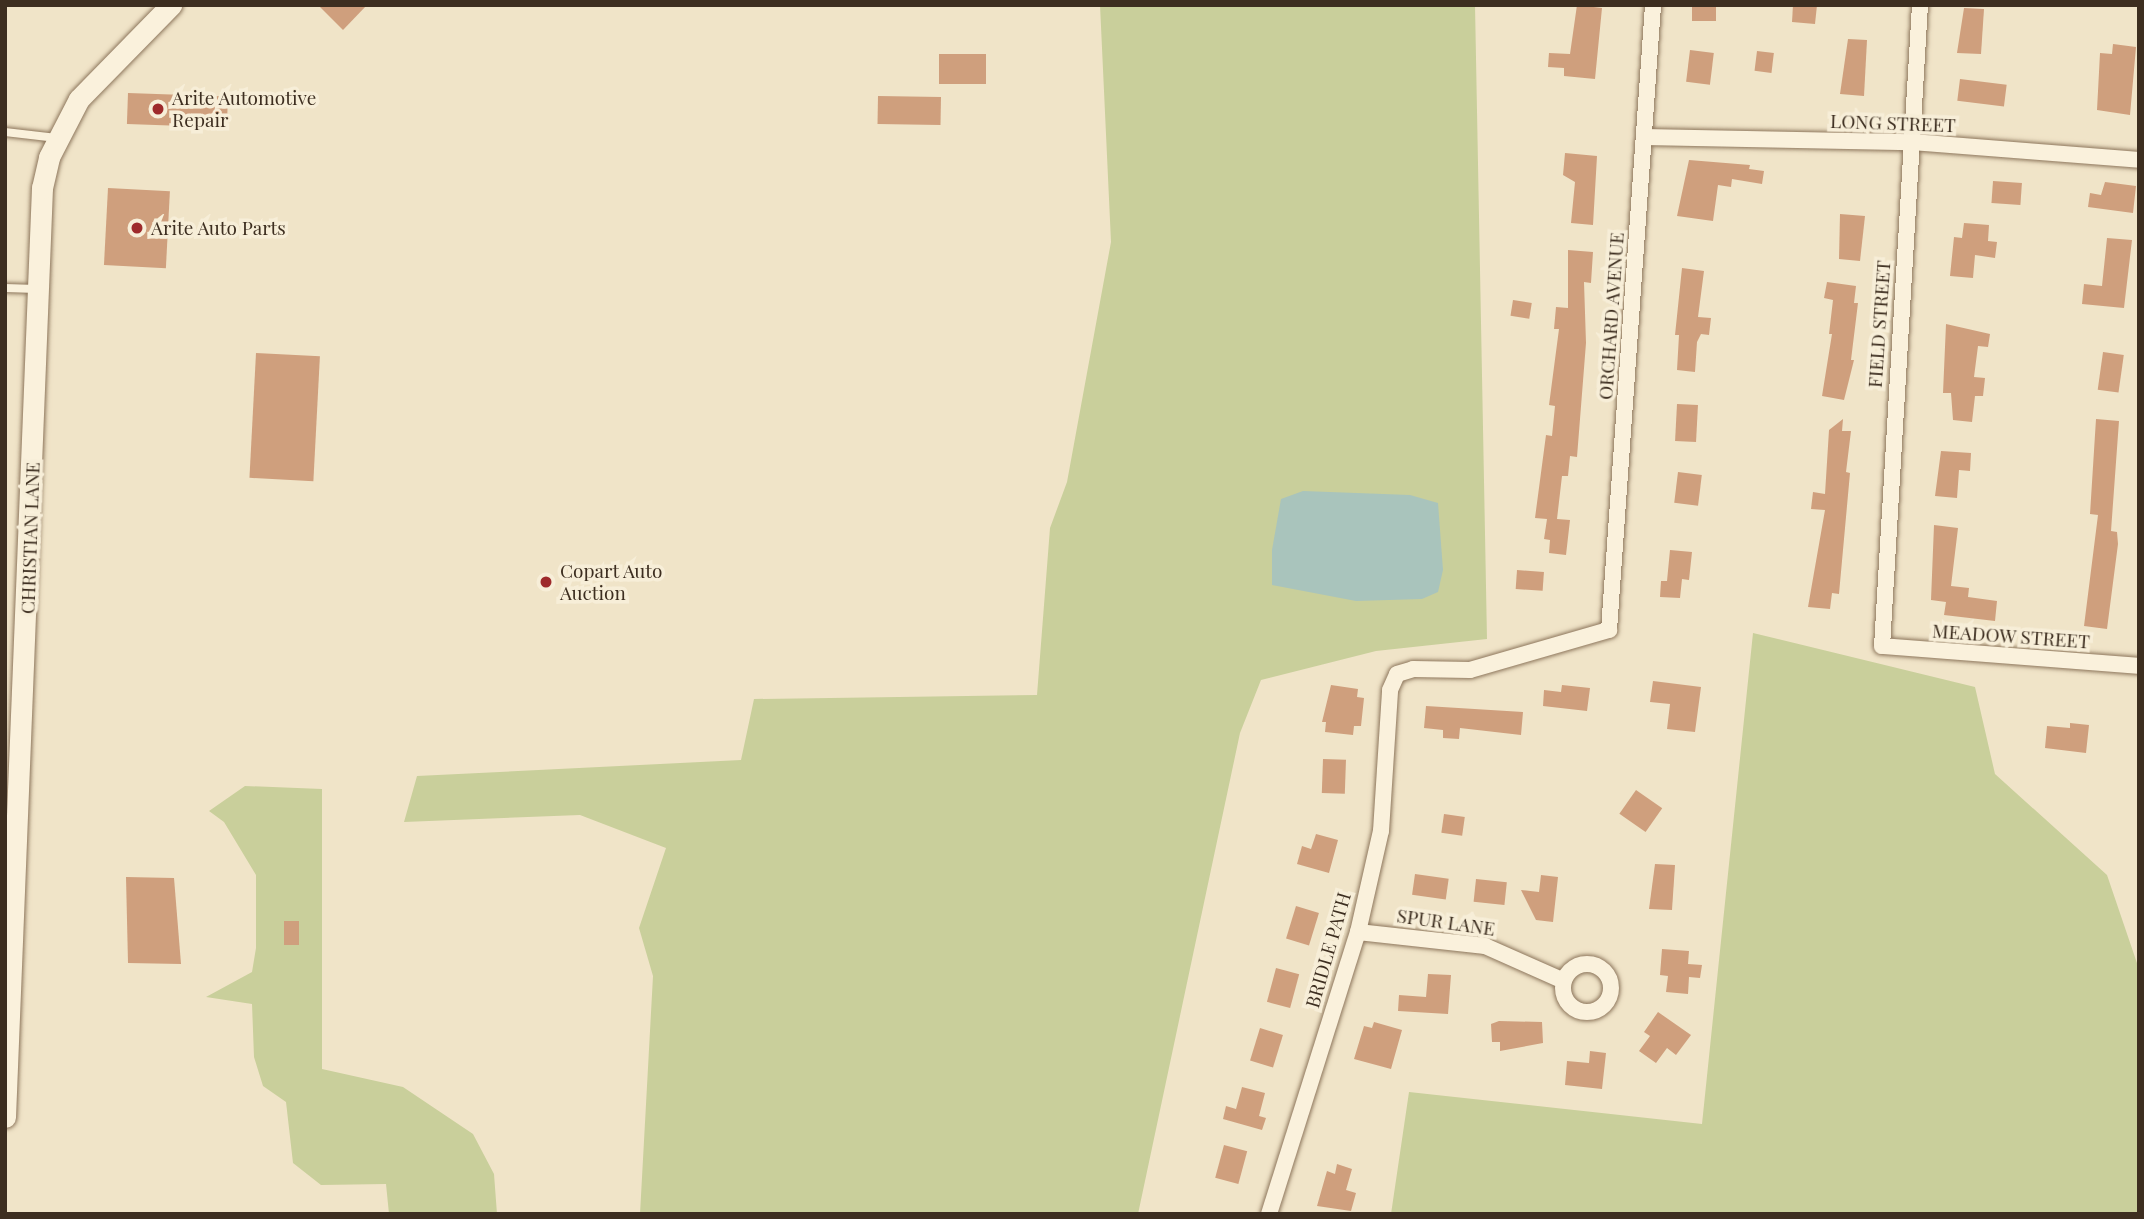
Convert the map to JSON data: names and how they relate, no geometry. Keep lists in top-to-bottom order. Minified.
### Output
{"streets":{"main road":["CHRISTIAN LANE"],"street":["LONG STREET","ORCHARD AVENUE","FIELD STREET","MEADOW STREET","SPUR LANE","BRIDLE PATH"]},"crossings":[["LONG STREET","ORCHARD AVENUE"],["LONG STREET","FIELD STREET"],["ORCHARD AVENUE","BRIDLE PATH"],["FIELD STREET","MEADOW STREET"],["SPUR LANE","BRIDLE PATH"]],"places":["Arite Automotive Repair","Arite Auto Parts","Copart Auto Auction"]}
